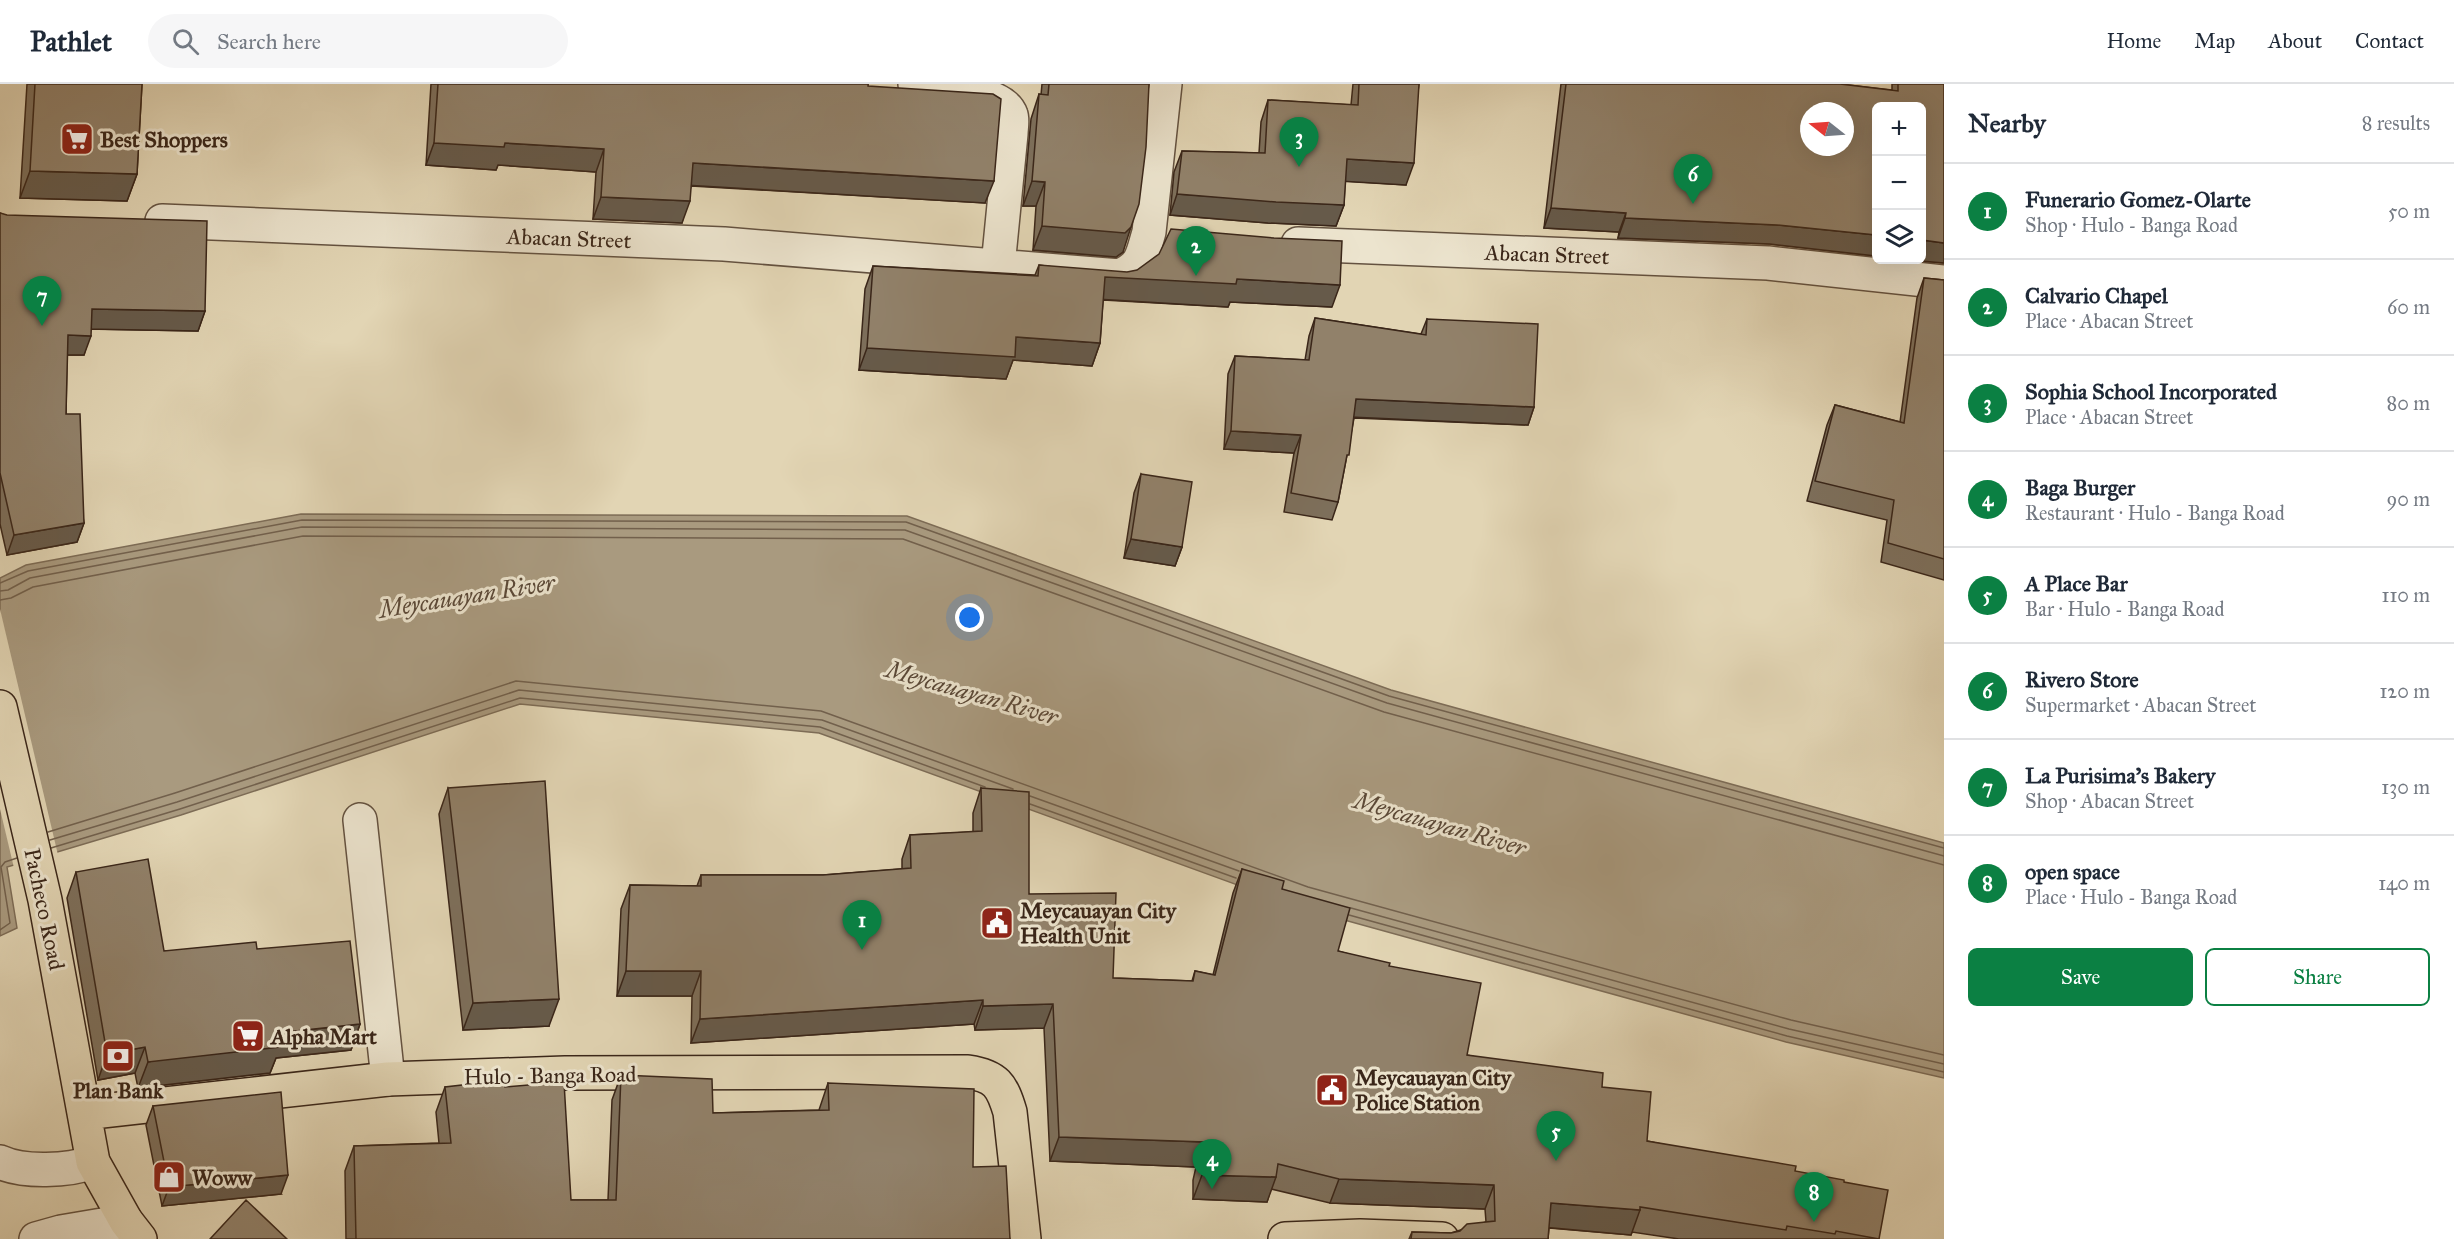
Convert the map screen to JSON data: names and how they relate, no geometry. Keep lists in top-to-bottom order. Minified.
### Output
{"streets":{"main road":["Pacheco Road","Hulo - Banga Road"],"street":["Abacan Street"]},"crossings":[["Pacheco Road","Hulo - Banga Road"]],"water":["Meycauayan River"],"places":{"supermarket":["Best Shoppers","Alpha Mart"],"public building":["Meycauayan City Health Unit","Meycauayan City Police Station"],"bank":["Plan Bank"],"shop":["Woww"]},"north":"left","page":{"header":"Pathlet","search":"Search here","nav":["Home","Map","About","Contact"],"heading":["Nearby","8 results"],"map_buttons":["+","−"],"pins":["3","6","2","7","1","5","4","8"],"list":[{"mark":"1","name":"Funerario Gomez-Olarte","note":"Shop · Hulo - Banga Road","value":"50 m"},{"mark":"2","name":"Calvario Chapel","note":"Place · Abacan Street","value":"60 m"},{"mark":"3","name":"Sophia School Incorporated","note":"Place · Abacan Street","value":"80 m"},{"mark":"4","name":"Baga Burger","note":"Restaurant · Hulo - Banga Road","value":"90 m"},{"mark":"5","name":"A Place Bar","note":"Bar · Hulo - Banga Road","value":"110 m"},{"mark":"6","name":"Rivero Store","note":"Supermarket · Abacan Street","value":"120 m"},{"mark":"7","name":"La Purisima's Bakery","note":"Shop · Abacan Street","value":"130 m"},{"mark":"8","name":"open space","note":"Place · Hulo - Banga Road","value":"140 m"}],"buttons":["Save","Share"]}}
